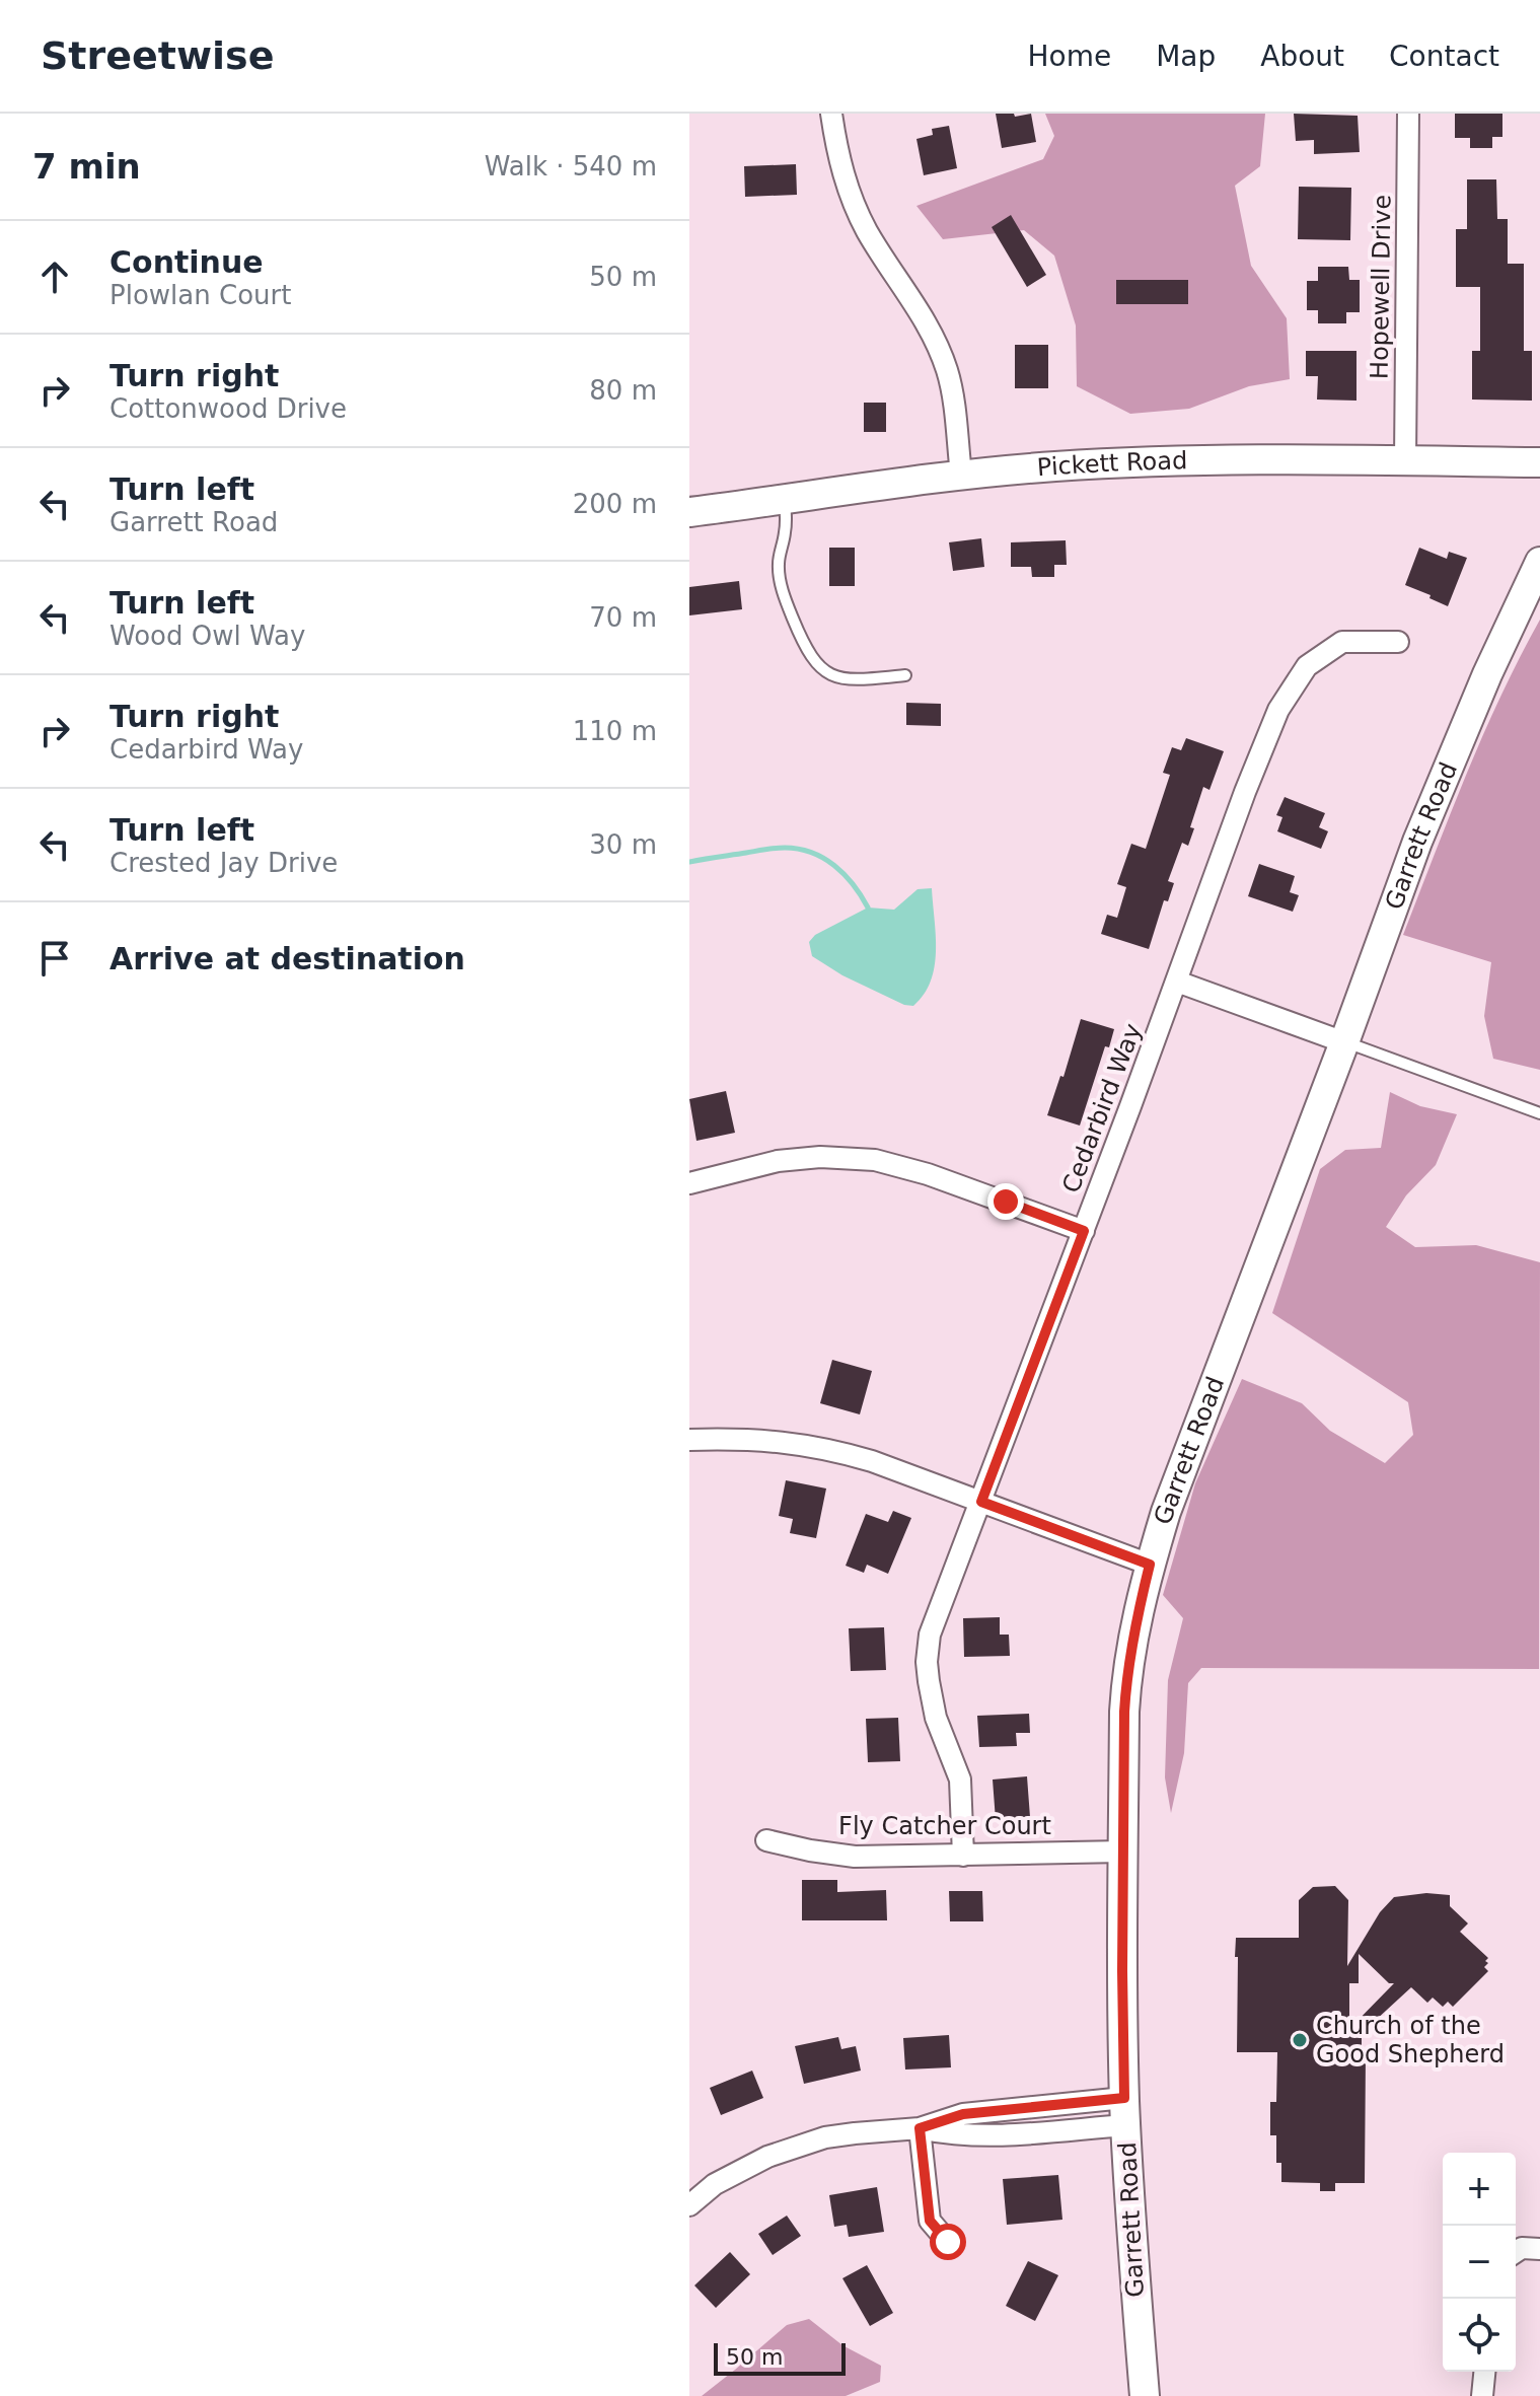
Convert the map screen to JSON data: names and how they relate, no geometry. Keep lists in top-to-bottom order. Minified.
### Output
{"streets":{"street":["Hopewell Drive","Pickett Road","Garrett Road","Cedarbird Way","Fly Catcher Court"]},"crossings":[["Hopewell Drive","Pickett Road"],["Garrett Road","Fly Catcher Court"],["Cedarbird Way","Fly Catcher Court"]],"places":["Church of the Good Shepherd"],"scale_bar":"50 m","page":{"header":"Streetwise","nav":["Home","Map","About","Contact"],"heading":["7 min","Walk · 540 m"],"list":[["Continue","Plowlan Court","50 m"],["Turn right","Cottonwood Drive","80 m"],["Turn left","Garrett Road","200 m"],["Turn left","Wood Owl Way","70 m"],["Turn right","Cedarbird Way","110 m"],["Turn left","Crested Jay Drive","30 m"],"Arrive at destination"],"map_buttons":["+","−"],"scale":"50 m"}}
